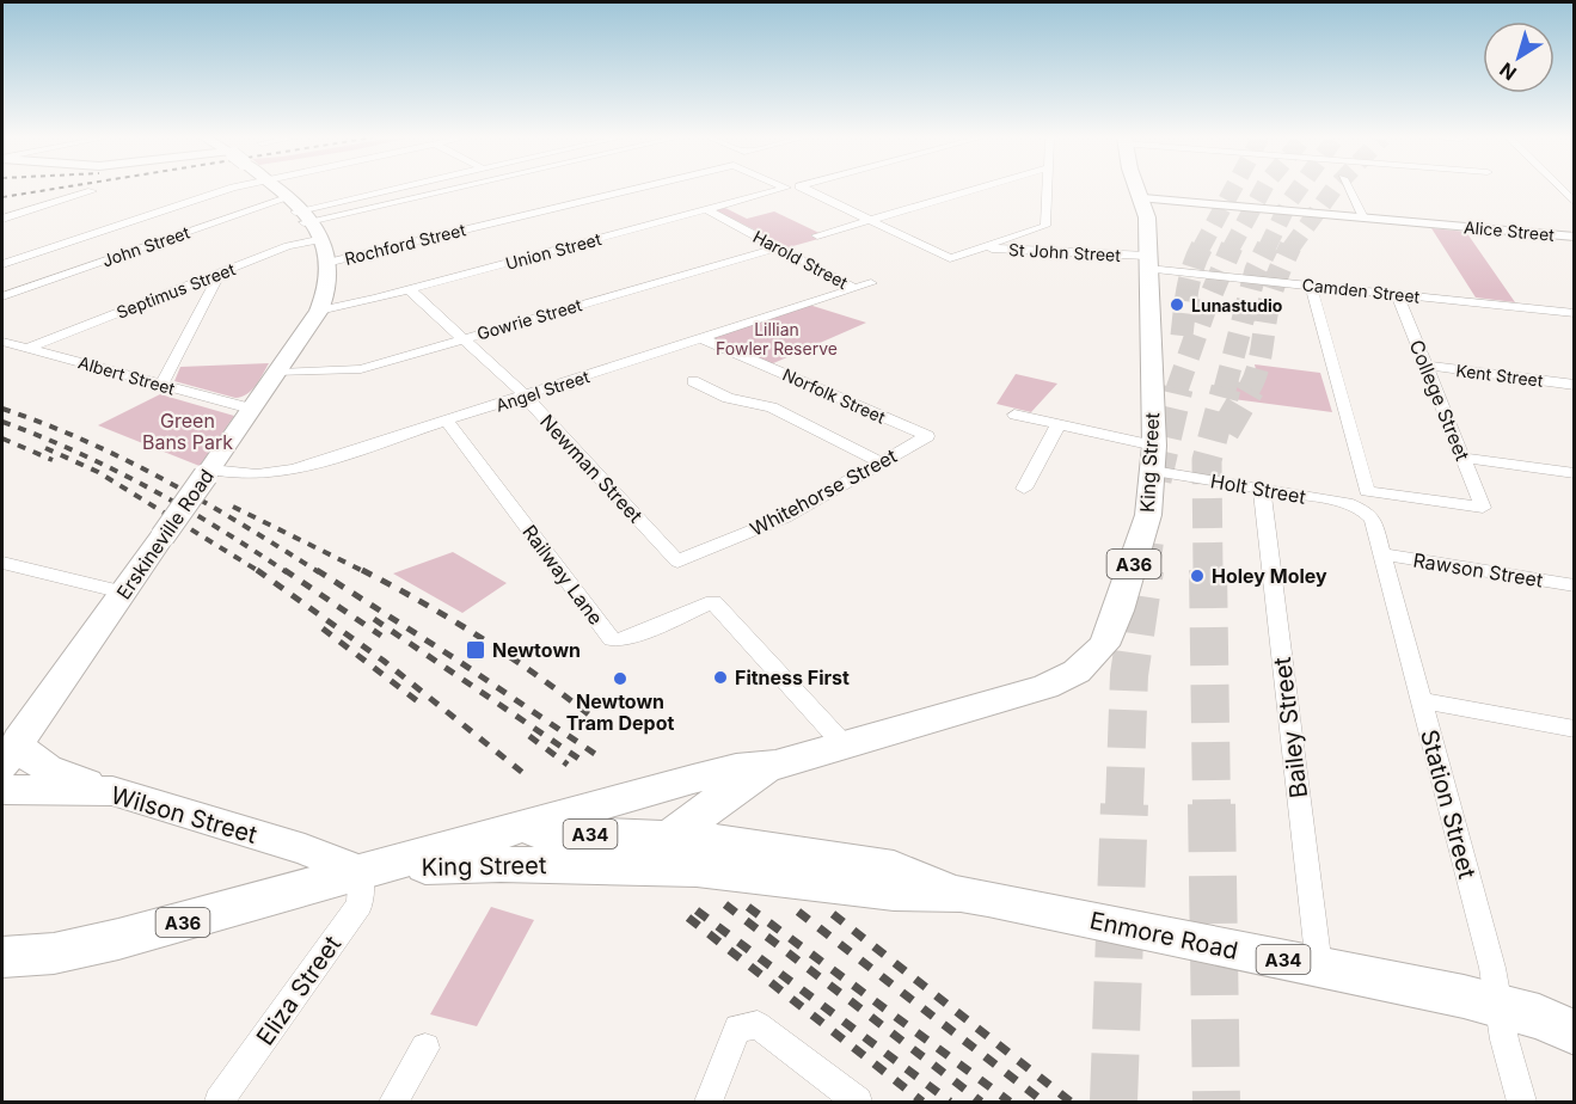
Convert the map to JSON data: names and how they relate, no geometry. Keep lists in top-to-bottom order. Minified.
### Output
{"streets":{"highway":["King Street","A36","A34","Enmore Road"],"main road":["Erskineville Road","Wilson Street"],"street":["Alice Street","Rochford Street","John Street","Union Street","St John Street","Harold Street","Septimus Street","Camden Street","Gowrie Street","Albert Street","Kent Street","Angel Street","Norfolk Street","College Street","Newman Street","Holt Street","Whitehorse Street","Rawson Street","Railway Lane","Bailey Street","Station Street","Eliza Street"]},"crossings":[["Alice Street","King Street"],["Rochford Street","Septimus Street"],["Rochford Street","Erskineville Road"],["Union Street","Harold Street"],["Union Street","Newman Street"],["Union Street","Erskineville Road"],["St John Street","Camden Street"],["St John Street","King Street"],["Harold Street","Gowrie Street"],["Harold Street","Angel Street"],["Septimus Street","Albert Street"],["Septimus Street","Erskineville Road"],["Camden Street","College Street"],["Camden Street","King Street"],["Gowrie Street","Newman Street"],["Gowrie Street","Erskineville Road"],["Albert Street","Erskineville Road"],["Kent Street","College Street"],["Angel Street","Norfolk Street"],["Angel Street","Newman Street"],["Angel Street","Erskineville Road"],["Angel Street","Railway Lane"],["Norfolk Street","Whitehorse Street"],["King Street","Holt Street"],["King Street","Railway Lane"],["King Street","Wilson Street"],["King Street","Enmore Road"],["King Street","Eliza Street"],["Newman Street","Whitehorse Street"],["Holt Street","Bailey Street"],["Holt Street","Station Street"],["Rawson Street","Station Street"],["Bailey Street","Enmore Road"],["Station Street","Enmore Road"],["Wilson Street","Eliza Street"]],"parks":["Lillian Fowler Reserve","Green Bans Park"],"places":{"other":["Lunastudio","Holey Moley","Fitness First","Newtown Tram Depot"],"transit":["Newtown"]},"north":"bottom left"}
